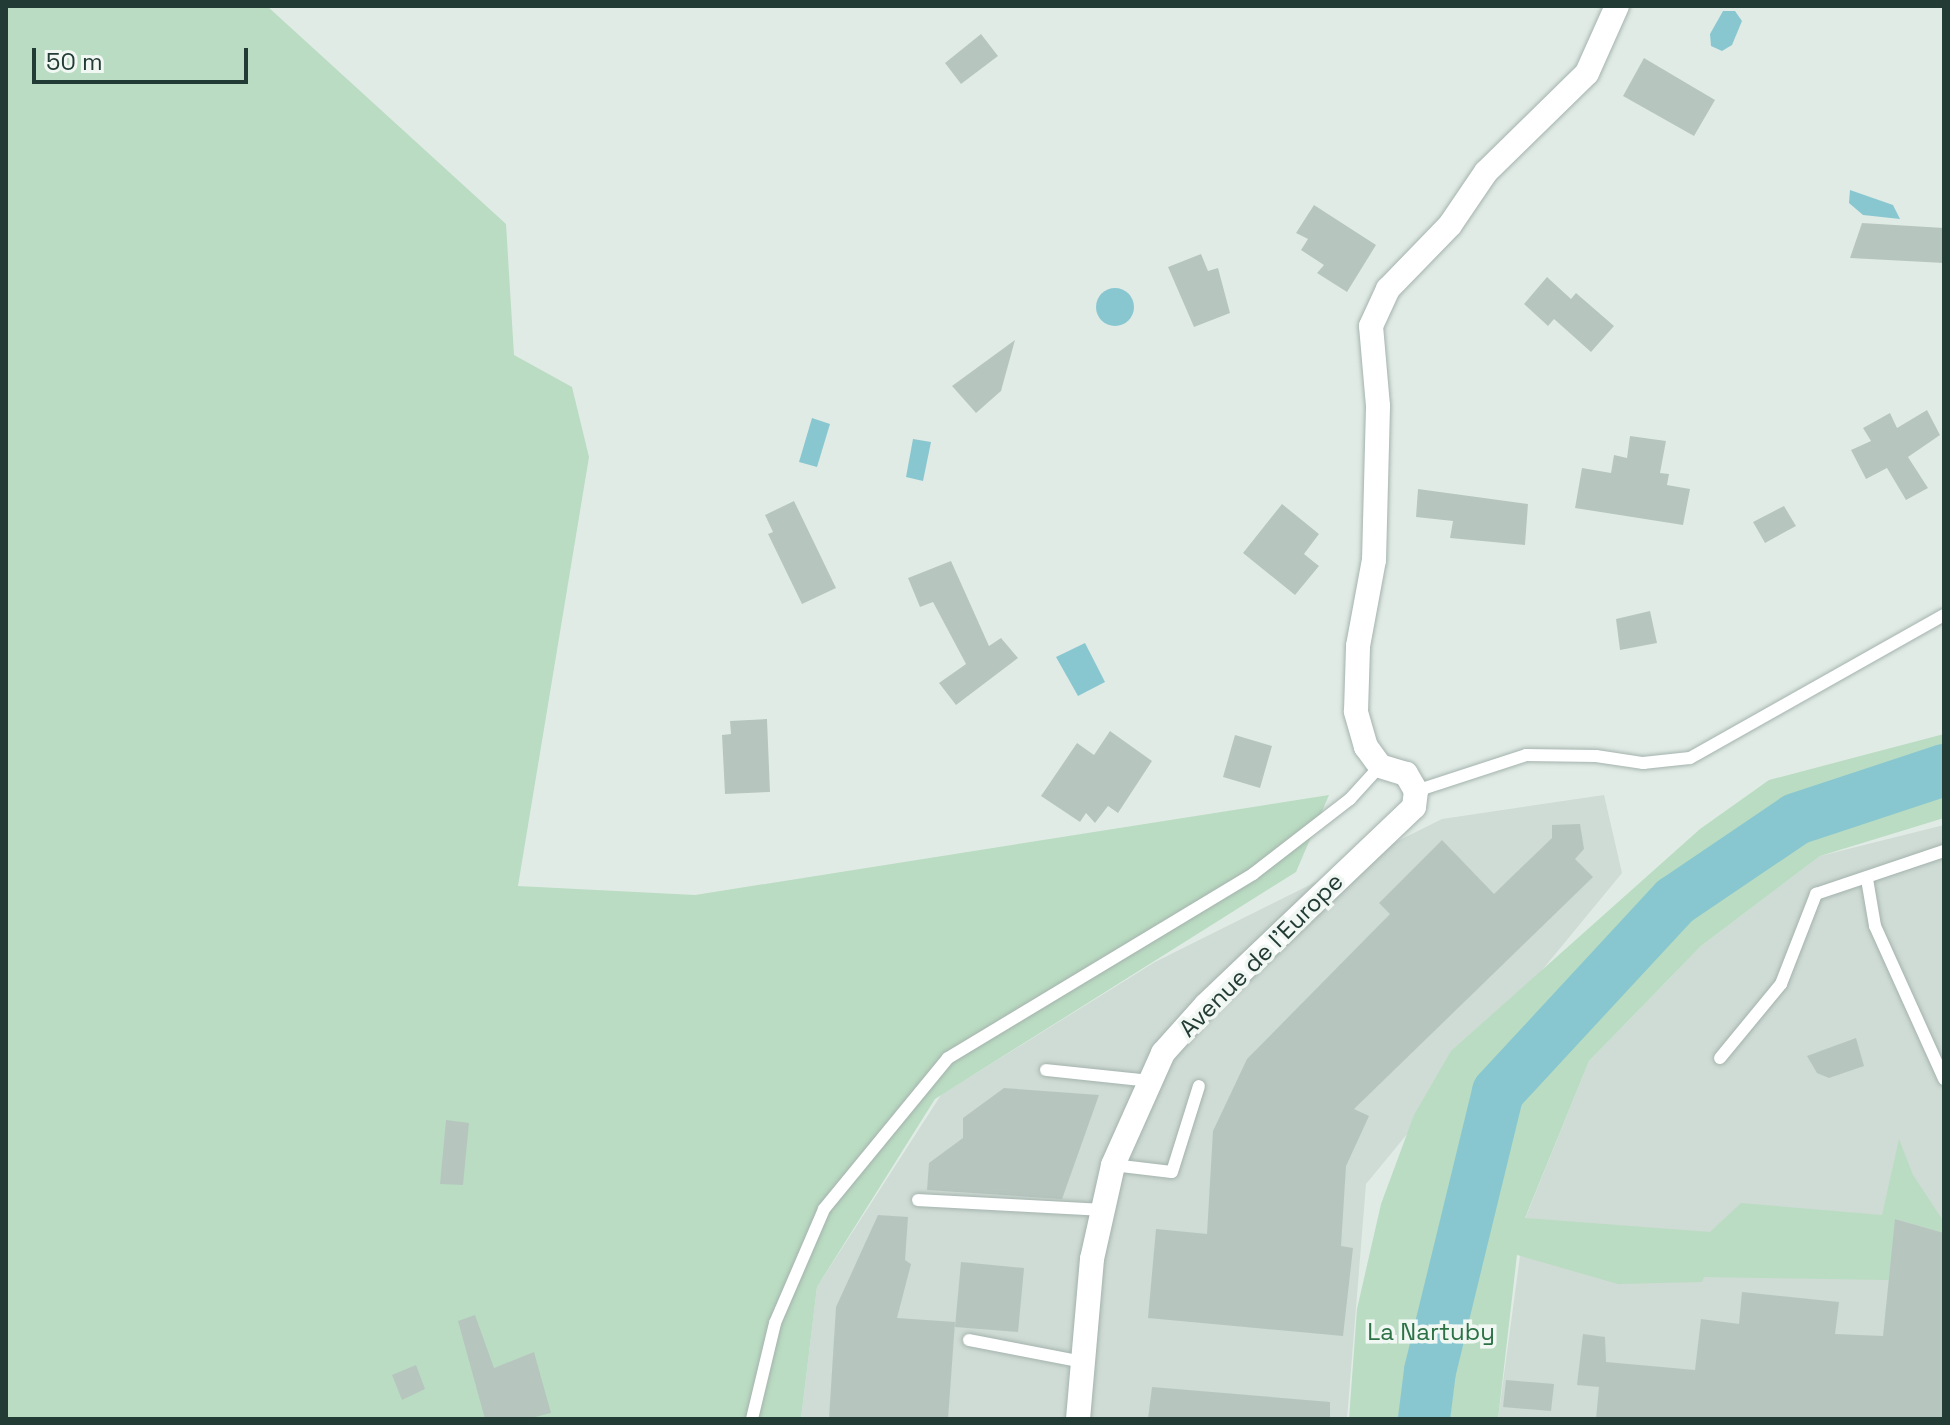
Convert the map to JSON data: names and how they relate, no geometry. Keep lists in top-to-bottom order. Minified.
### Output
{"streets":{"street":["Avenue de l'Europe"]},"parks":["La Nartuby"],"scale_bar":"50 m"}
